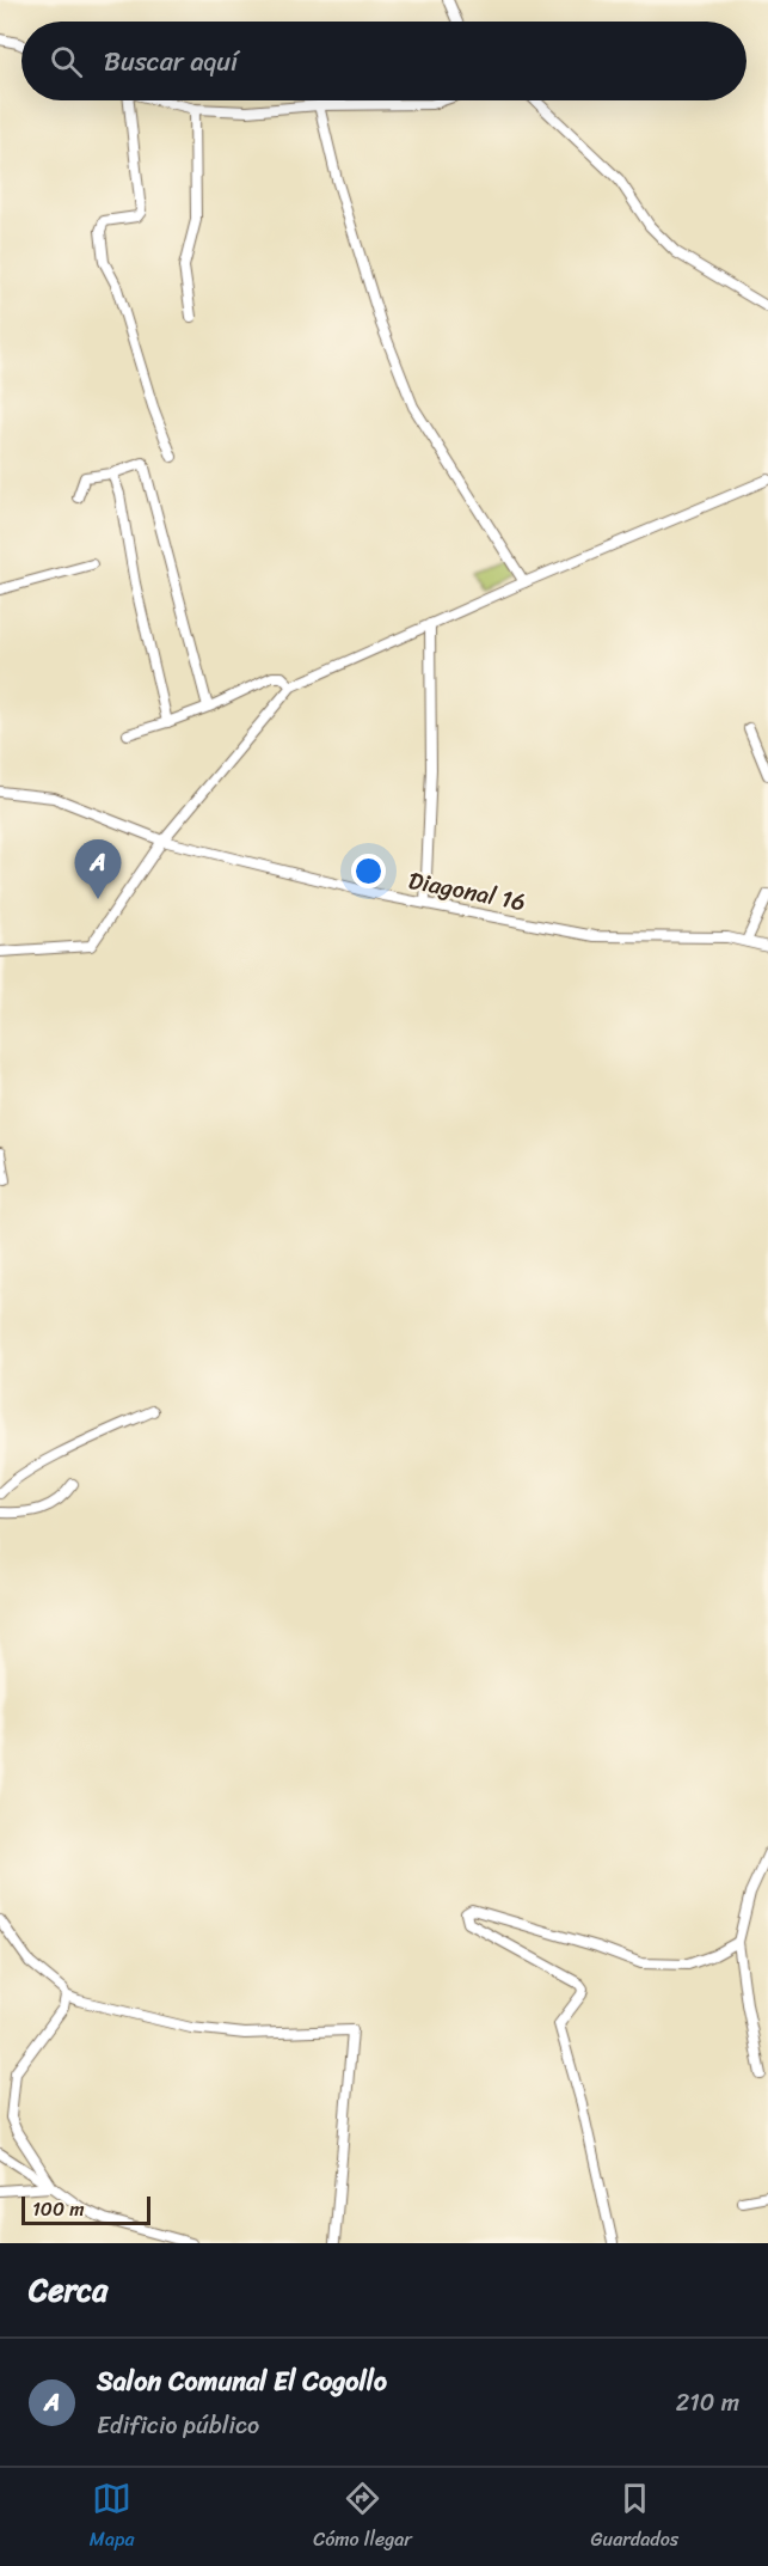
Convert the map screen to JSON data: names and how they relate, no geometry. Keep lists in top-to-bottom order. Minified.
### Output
{"streets":{"street":["Diagonal 16"]},"scale_bar":"100 m","page":{"search":"Buscar aquí","pins":"A","scale":"100 m","heading":"Cerca","list":[{"mark":"A","name":"Salon Comunal El Cogollo","note":"Edificio público","value":"210 m"}],"nav":["Mapa","Cómo llegar","Guardados"]}}
